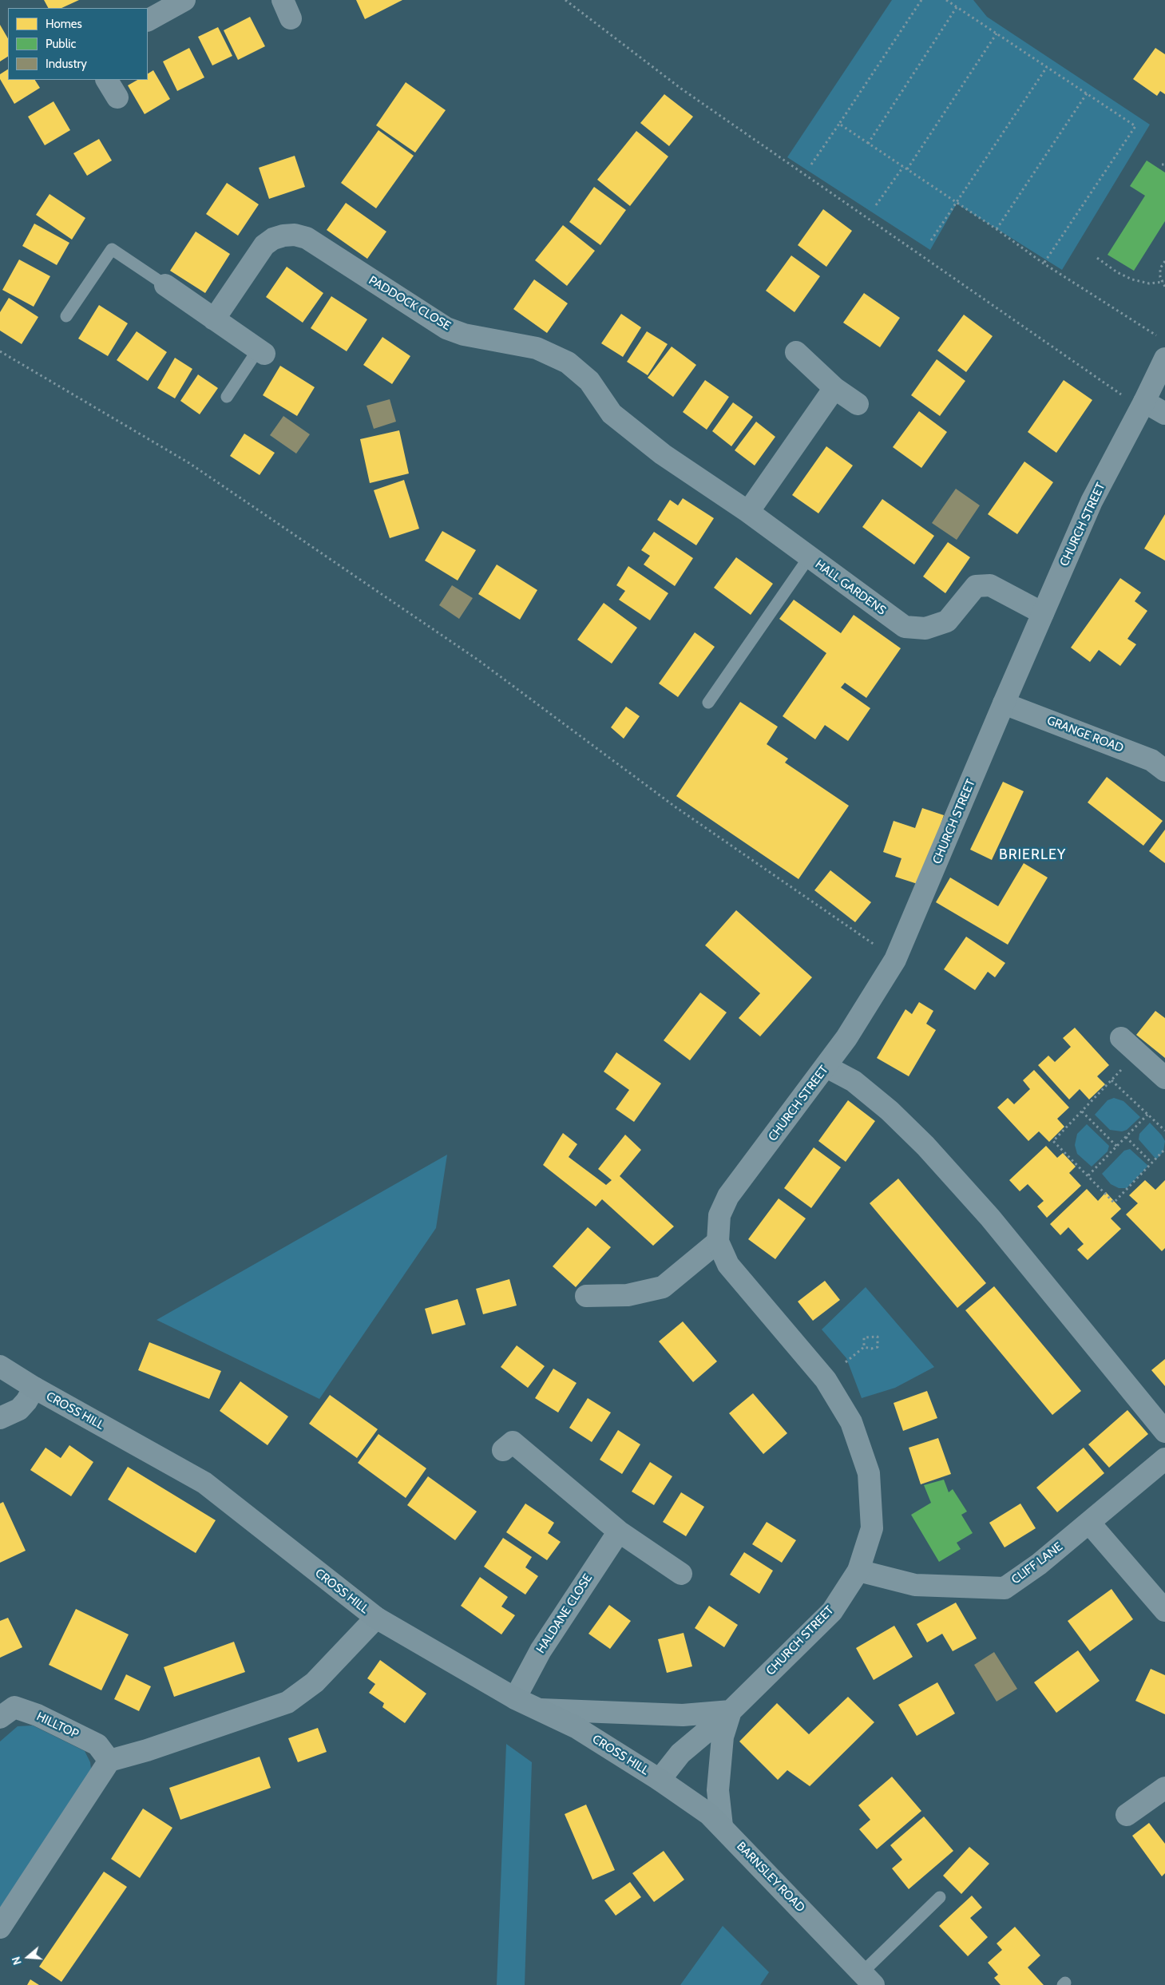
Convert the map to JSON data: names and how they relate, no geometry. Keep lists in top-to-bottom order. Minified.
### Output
{"streets":{"highway":["CROSS HILL","BARNSLEY ROAD"],"street":["PADDOCK CLOSE","CHURCH STREET","HALL GARDENS","GRANGE ROAD","CLIFF LANE","HALDANE CLOSE","HILLTOP"]},"crossings":[["PADDOCK CLOSE","HALL GARDENS"],["CHURCH STREET","HALL GARDENS"],["CHURCH STREET","GRANGE ROAD"],["CHURCH STREET","CROSS HILL"],["CHURCH STREET","CLIFF LANE"],["CHURCH STREET","BARNSLEY ROAD"],["CROSS HILL","HALDANE CLOSE"],["CROSS HILL","BARNSLEY ROAD"]],"districts":["BRIERLEY"],"legend":["Homes","Public","Industry"],"north":"left"}
